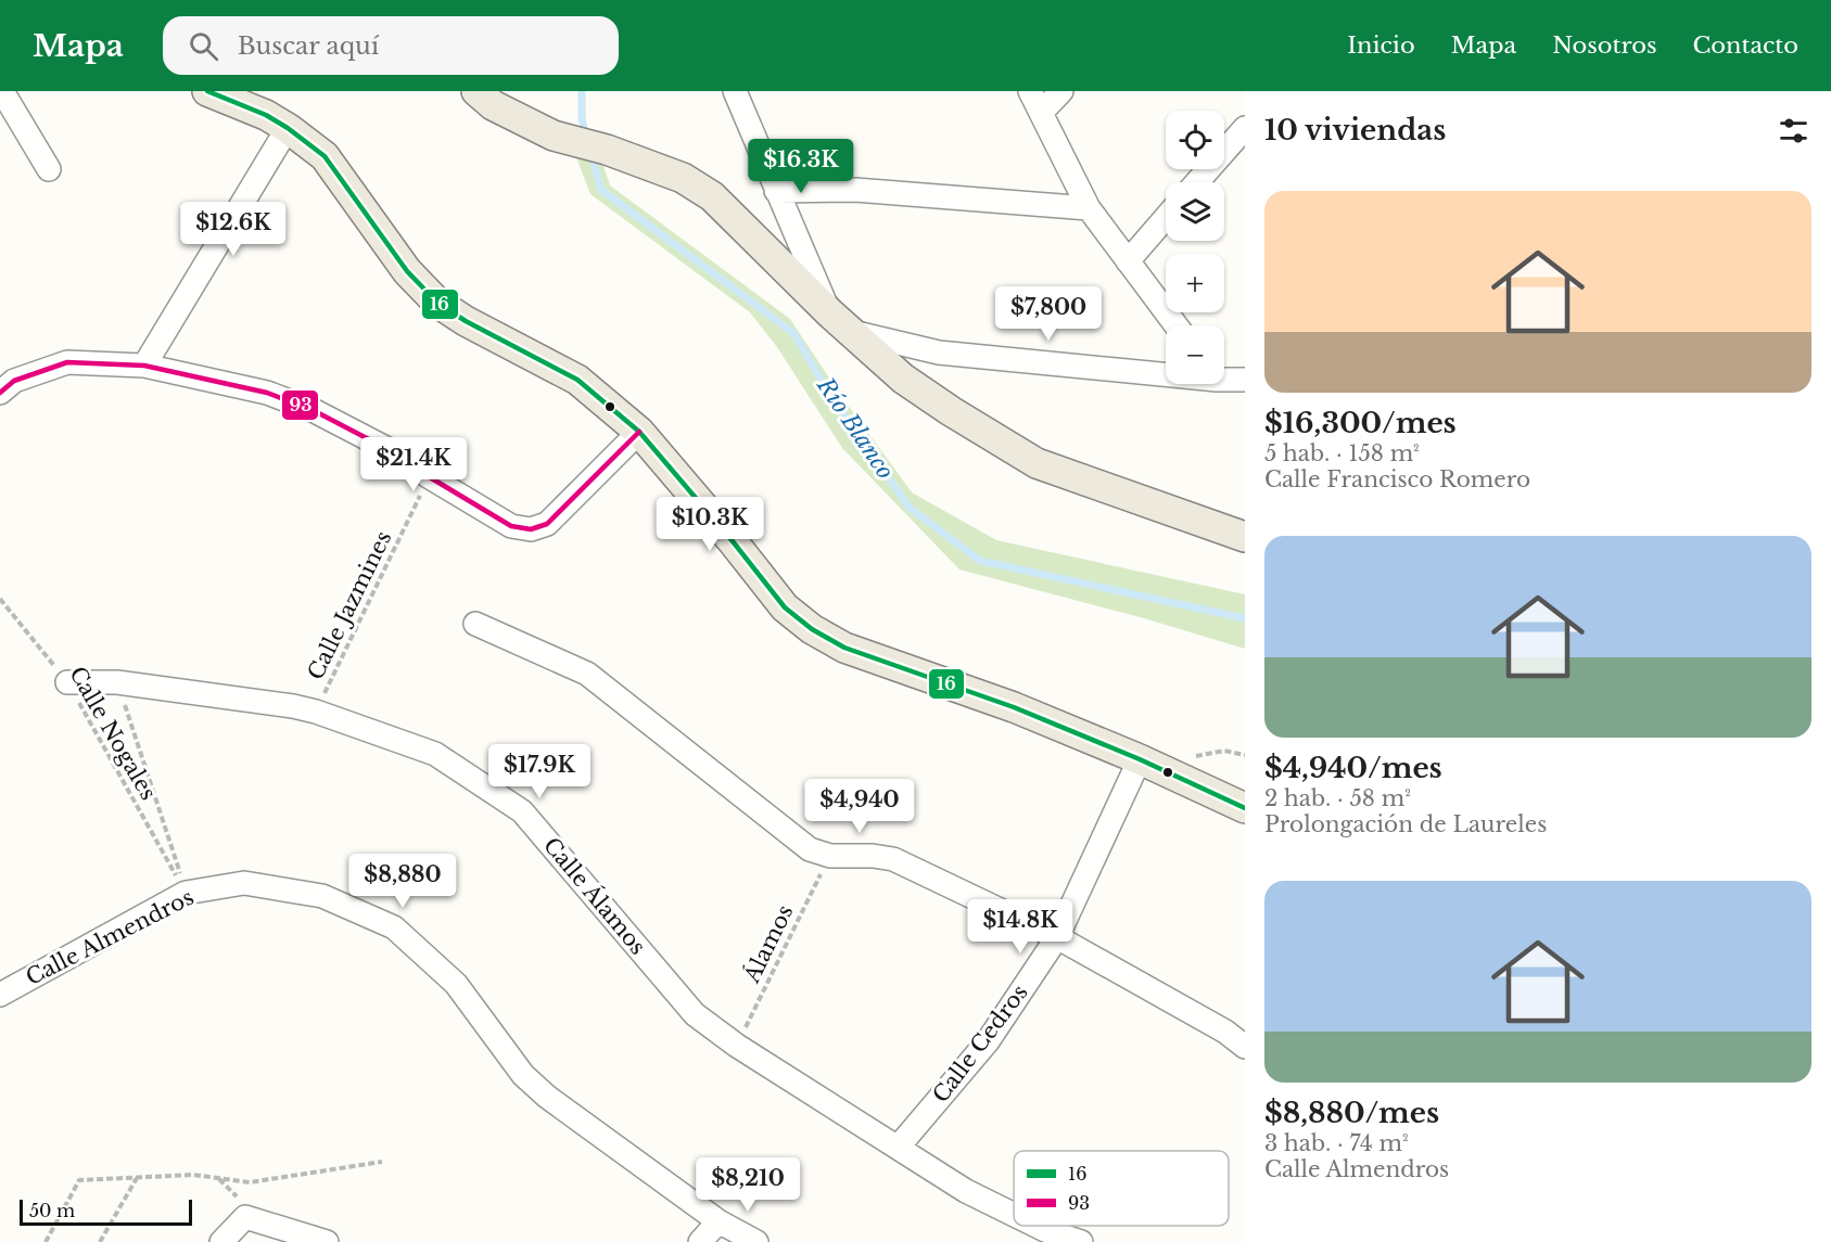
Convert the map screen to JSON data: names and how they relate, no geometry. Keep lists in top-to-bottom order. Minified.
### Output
{"streets":{"street":["Calle Álamos","Calle Almendros","Calle Cedros"],"path":["Calle Jazmines","Calle Nogales","Álamos"]},"crossings":[["Calle Jazmines","Calle Álamos"],["Calle Nogales","Calle Álamos"],["Calle Nogales","Calle Almendros"],["Calle Álamos","Álamos"],["Calle Álamos","Calle Cedros"]],"water":["Río Blanco"],"lines":["transit line 16","transit line 93"],"legend":["16","93"],"scale_bar":"50 m","page":{"header":"Mapa","search":"Buscar aquí","nav":["Inicio","Mapa","Nosotros","Contacto"],"heading":"10 viviendas","map_buttons":["+","−"],"price":["$16.3K","$12.6K","$7,800","$21.4K","$10.3K","$17.9K","$4,940","$8,880","$14.8K","$8,210"],"list":[{"name":"$16,300/mes","note":"5 hab. · 158 m² · Calle Francisco Romero"},{"name":"$4,940/mes","note":"2 hab. · 58 m² · Prolongación de Laureles"},{"name":"$8,880/mes","note":"3 hab. · 74 m² · Calle Almendros"}],"scale":"50 m"}}
